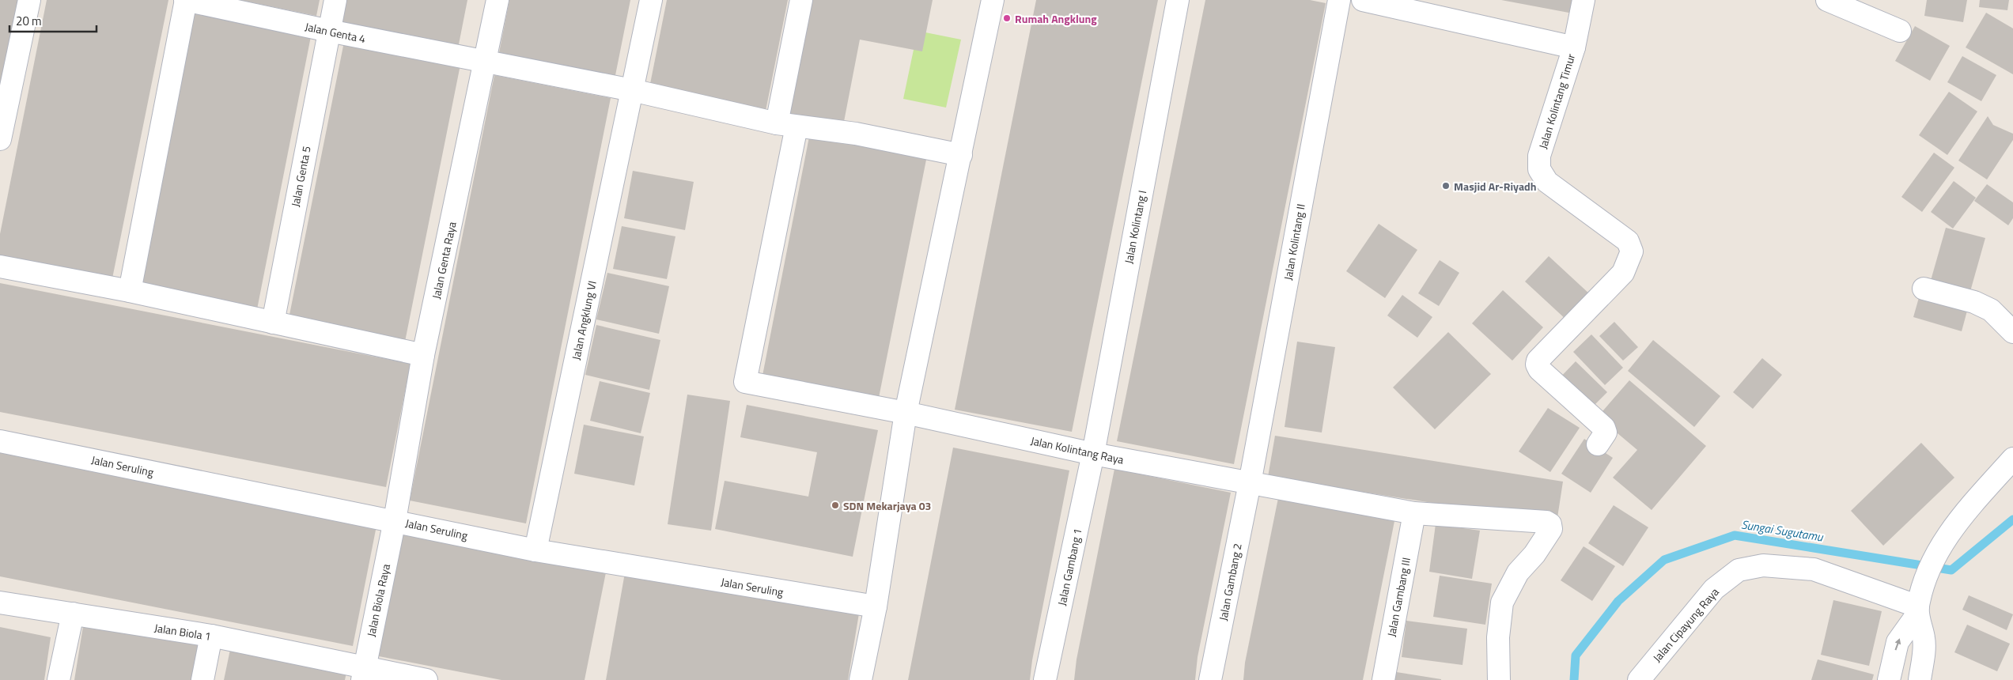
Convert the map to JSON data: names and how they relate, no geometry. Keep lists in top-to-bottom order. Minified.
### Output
{"streets":{"street":["Jalan Genta 4","Jalan Kolintang Timur","Jalan Genta 5","Jalan Kolintang I","Jalan Kolintang II","Jalan Genta Raya","Jalan Angklung VI","Jalan Kolintang Raya","Jalan Seruling","Jalan Gambang 1","Jalan Gambang 2","Jalan Gambang III","Jalan Biola Raya","Jalan Cipayung Raya","Jalan Biola 1"]},"crossings":[["Jalan Genta 4","Jalan Genta 5"],["Jalan Genta 4","Jalan Genta Raya"],["Jalan Genta 4","Jalan Angklung VI"],["Jalan Genta 4","Jalan Kolintang Raya"],["Jalan Kolintang I","Jalan Kolintang Raya"],["Jalan Kolintang I","Jalan Gambang 1"],["Jalan Kolintang II","Jalan Kolintang Raya"],["Jalan Kolintang II","Jalan Gambang 2"],["Jalan Genta Raya","Jalan Seruling"],["Jalan Genta Raya","Jalan Biola Raya"],["Jalan Angklung VI","Jalan Seruling"],["Jalan Kolintang Raya","Jalan Gambang 1"],["Jalan Kolintang Raya","Jalan Gambang 2"],["Jalan Kolintang Raya","Jalan Gambang III"],["Jalan Seruling","Jalan Biola Raya"],["Jalan Biola Raya","Jalan Biola 1"]],"water":["Sungai Sugutamu"],"places":["Rumah Angklung","Masjid Ar-Riyadh","SDN Mekarjaya 03"],"scale_bar":"20 m"}
